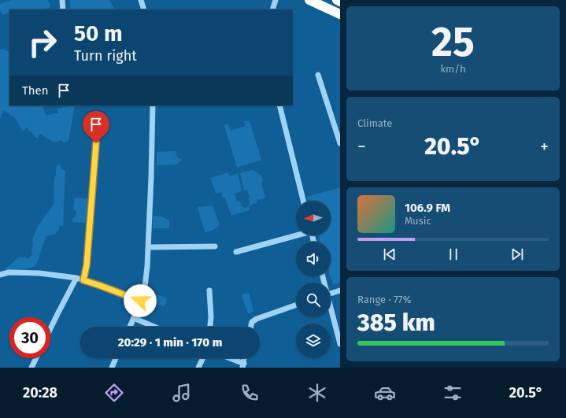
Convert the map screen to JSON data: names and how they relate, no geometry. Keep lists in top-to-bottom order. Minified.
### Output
{"north":"left","page":{"tile":[["25","km/h"],"Climate",["Range · 77%","385 km"]],"turn":["50 m","Turn right"],"then":"Then","heat":["−","20.5°","+"],"song":["106.9 FM","Music"],"limit":"30","trip":"20:29 · 1 min · 170 m","tabs":["20:28","20.5°"]}}
